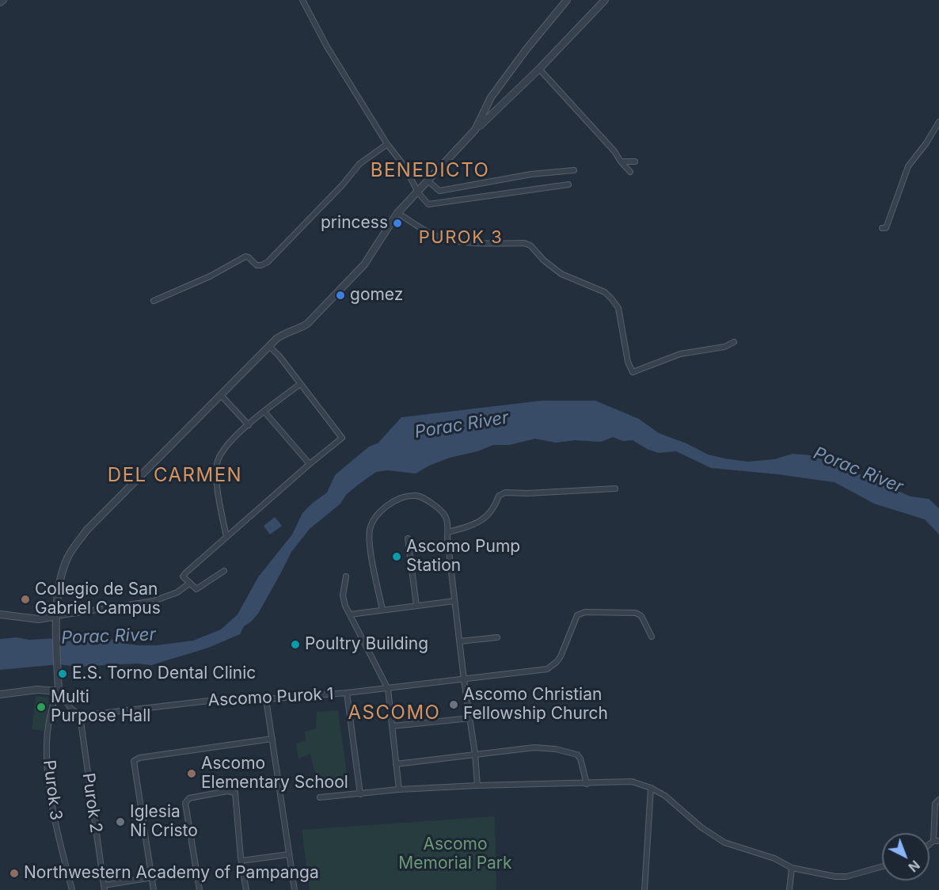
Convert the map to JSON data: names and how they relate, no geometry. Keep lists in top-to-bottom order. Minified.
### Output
{"streets":{"street":["Ascomo Purok 1","Purok 3","Purok 2"]},"crossings":[["Ascomo Purok 1","Purok 2"]],"districts":["BENEDICTO","PUROK 3","DEL CARMEN","ASCOMO"],"water":["Porac River"],"parks":["Ascomo Memorial Park"],"places":["princess","gomez","Ascomo Pump Station","Collegio de San Gabriel Campus","Poultry Building","E.S. Torno Dental Clinic","Ascomo Christian Fellowship Church","Multi Purpose Hall","Ascomo Elementary School","Iglesia Ni Cristo","Northwestern Academy of Pampanga"],"north":"bottom right"}
